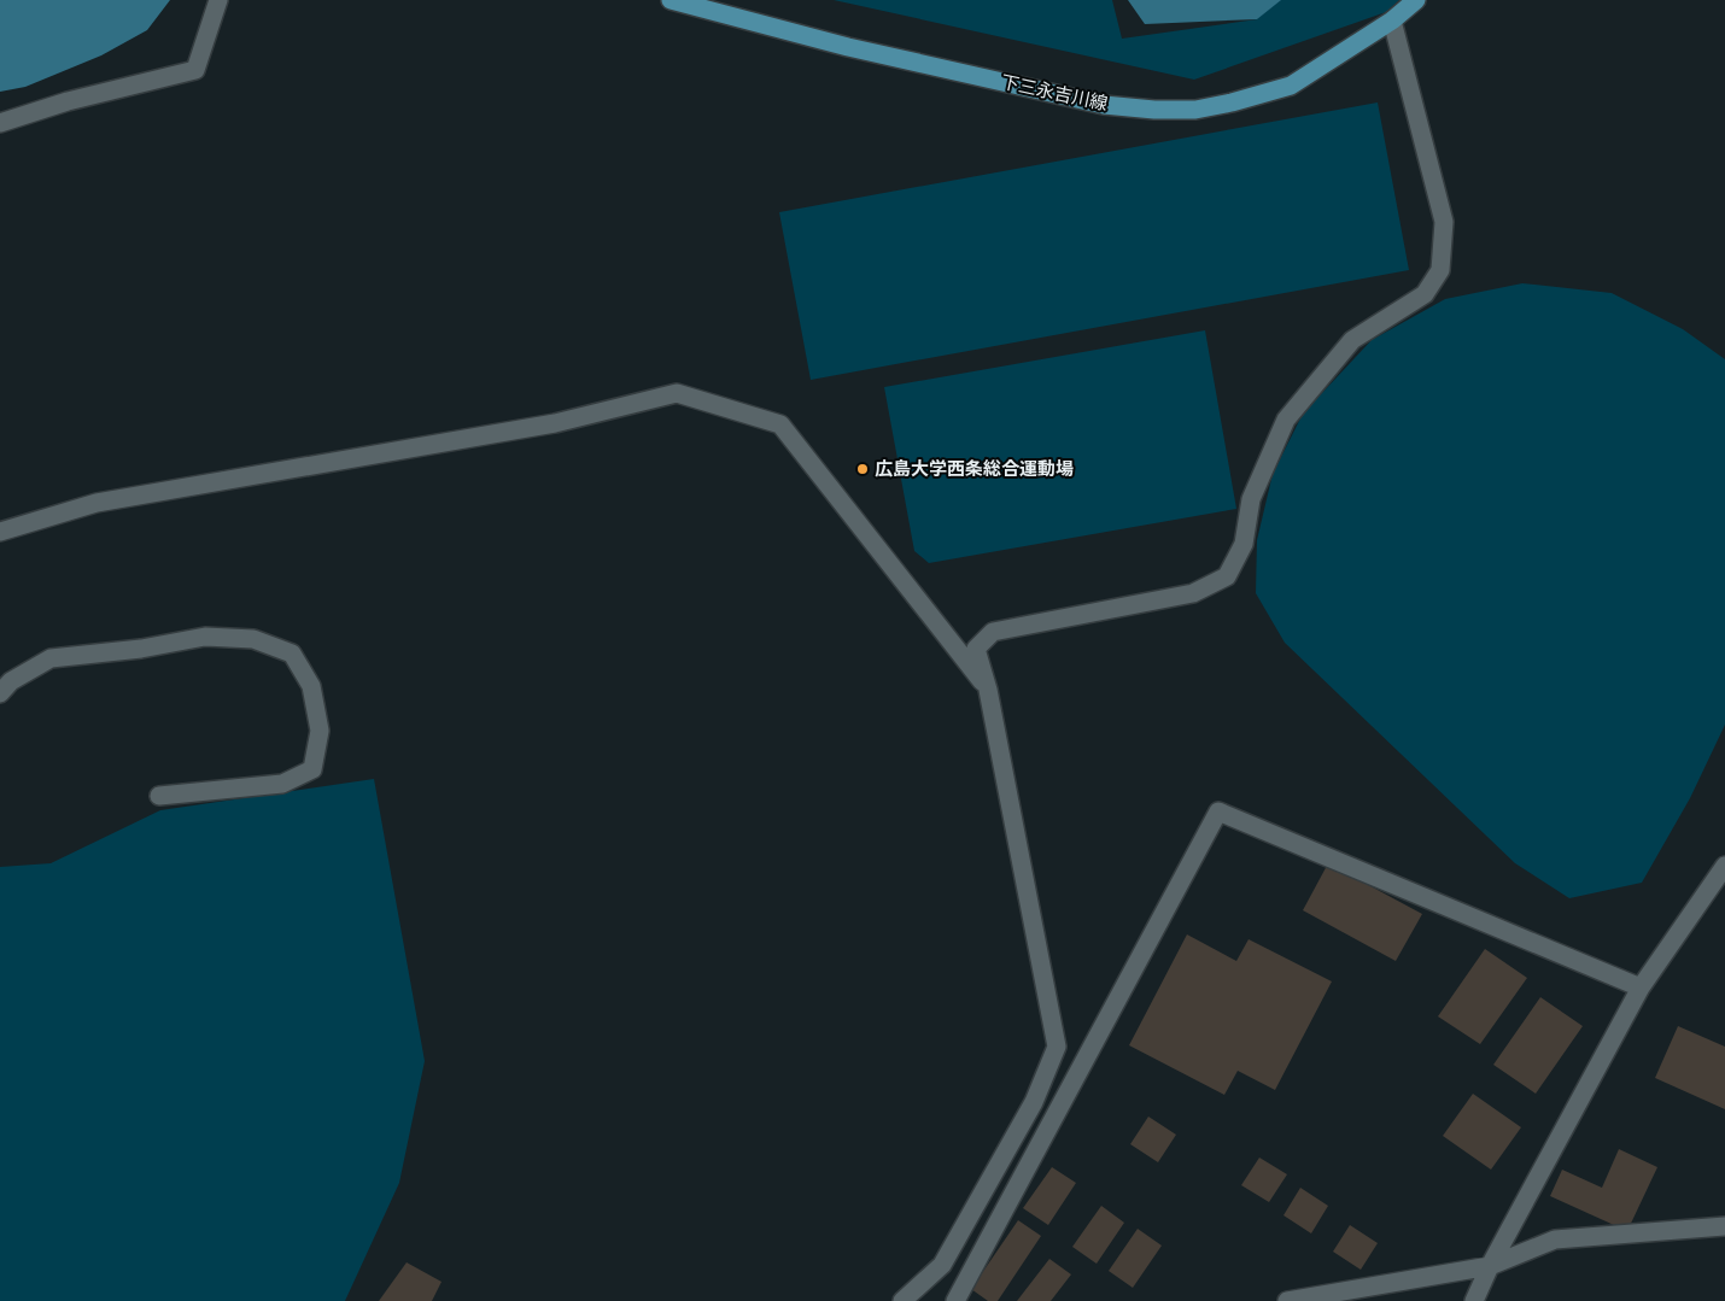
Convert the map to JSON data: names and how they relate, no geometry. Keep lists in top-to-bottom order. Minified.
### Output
{"streets":{"main road":["下三永吉川線"]},"places":["広島大学西条総合運動場"]}
